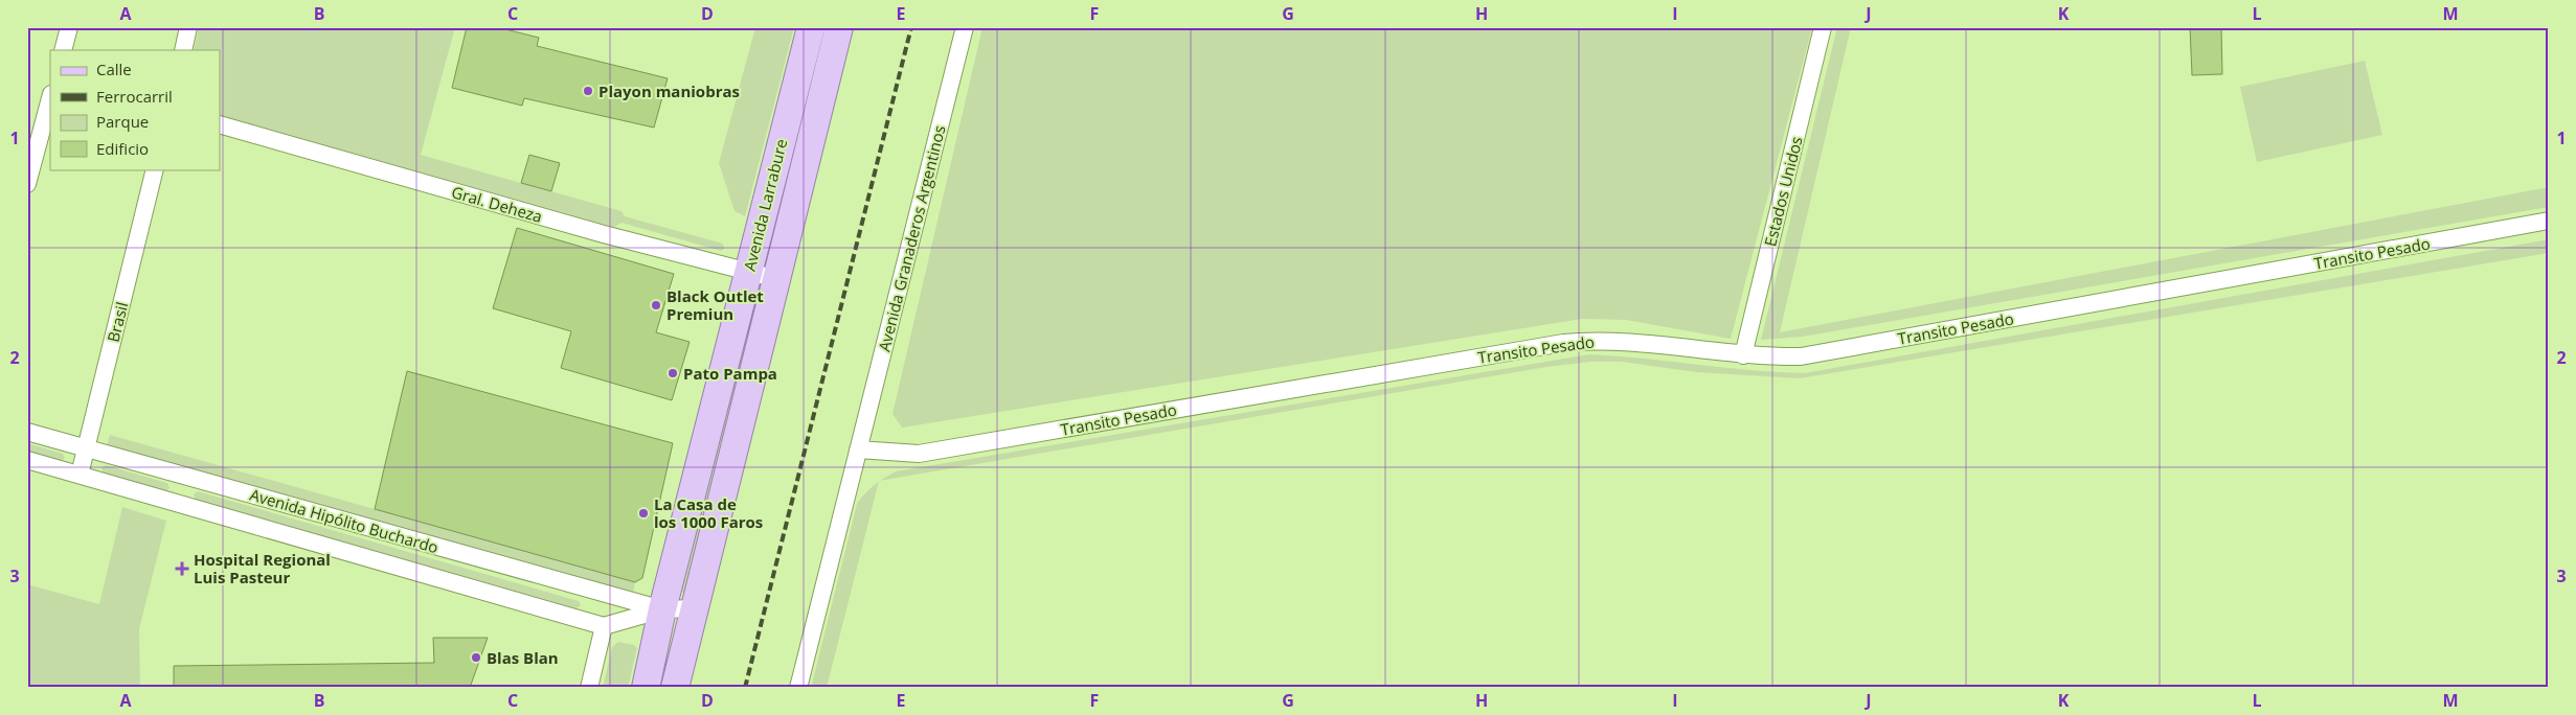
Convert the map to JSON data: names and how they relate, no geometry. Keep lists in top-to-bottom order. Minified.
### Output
{"streets":{"main road":["Avenida Larrabure"],"street":["Estados Unidos","Gral. Deheza","Avenida Granaderos Argentinos","Transito Pesado","Brasil","Avenida Hipólito Buchardo"]},"crossings":[["Estados Unidos","Transito Pesado"],["Gral. Deheza","Avenida Larrabure"],["Avenida Larrabure","Avenida Hipólito Buchardo"],["Avenida Granaderos Argentinos","Transito Pesado"],["Brasil","Avenida Hipólito Buchardo"]],"places":{"other":["Playon maniobras","Black Outlet Premiun","Pato Pampa","La Casa de los 1000 Faros","Blas Blan"],"health":["Hospital Regional Luis Pasteur"]},"legend":["Calle","Ferrocarril","Parque","Edificio"],"grid":{"columns":["A","B","C","D","E","F","G","H","I","J","K","L","M"],"rows":["1","2","3"]}}
